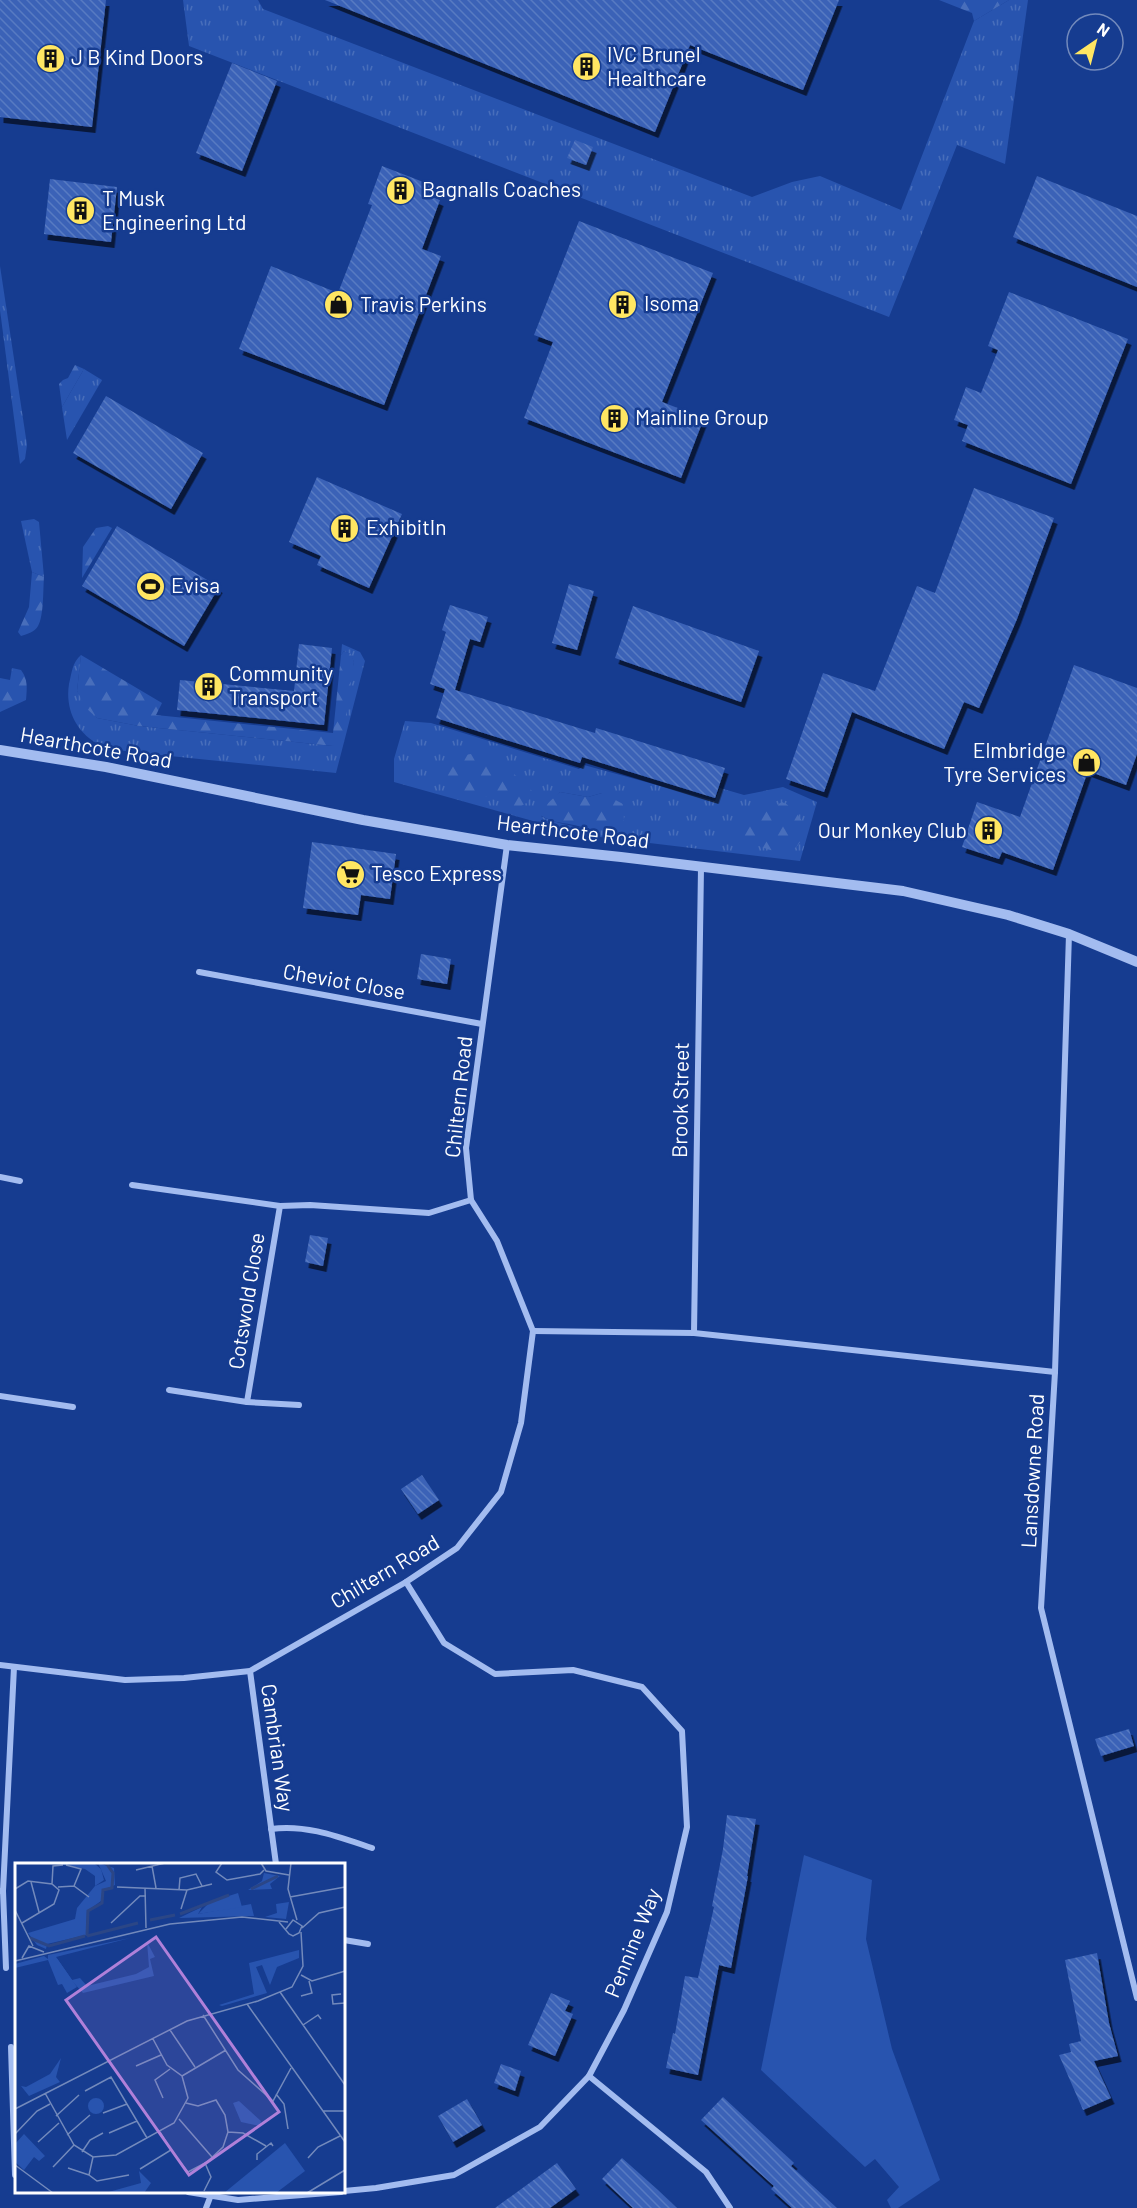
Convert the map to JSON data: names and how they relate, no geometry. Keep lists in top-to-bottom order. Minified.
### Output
{"streets":{"street":["Hearthcote Road","Cheviot Close","Chiltern Road","Brook Street","Cotswold Close","Lansdowne Road","Cambrian Way","Pennine Way"]},"crossings":[["Hearthcote Road","Chiltern Road"],["Hearthcote Road","Brook Street"],["Hearthcote Road","Lansdowne Road"],["Cheviot Close","Chiltern Road"],["Chiltern Road","Cotswold Close"],["Chiltern Road","Cambrian Way"],["Chiltern Road","Pennine Way"]],"places":{"building":["J B Kind Doors","IVC Brunel Healthcare","Bagnalls Coaches","T Musk Engineering Ltd","Isoma","Mainline Group","ExhibitIn","Community Transport","Our Monkey Club"],"shop":["Travis Perkins","Elmbridge Tyre Services"],"sports":["Evisa"],"supermarket":["Tesco Express"]},"north":"top right"}
